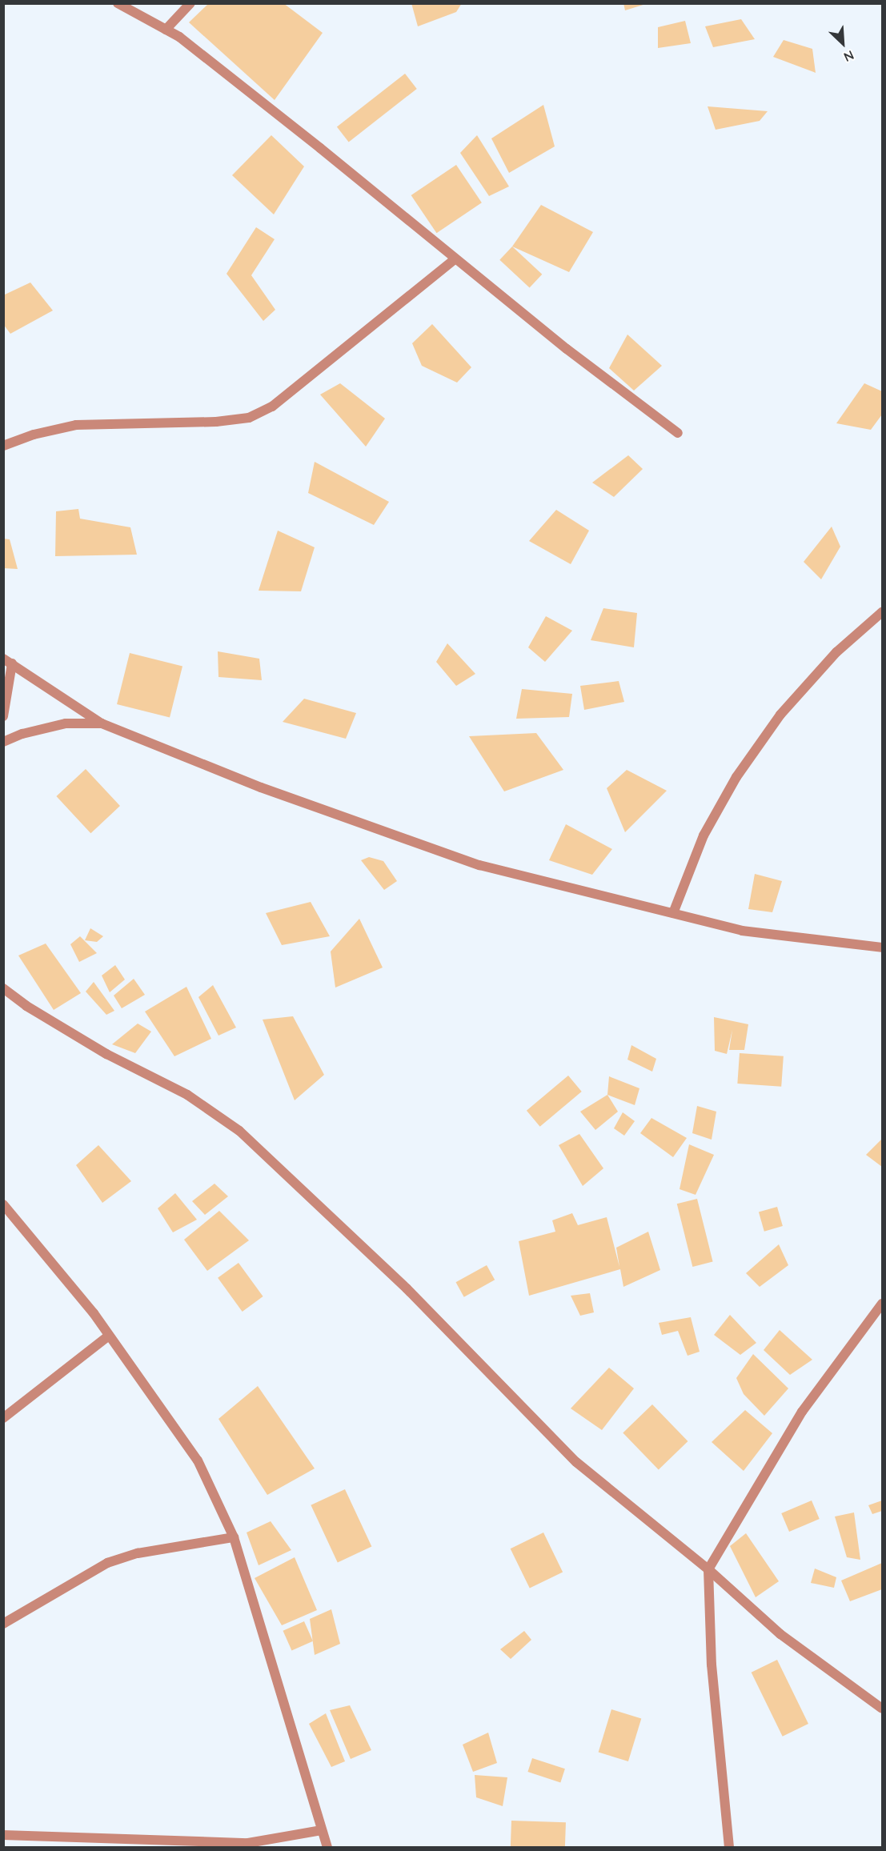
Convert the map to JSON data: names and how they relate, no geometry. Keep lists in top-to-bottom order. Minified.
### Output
{"north":"bottom right"}
